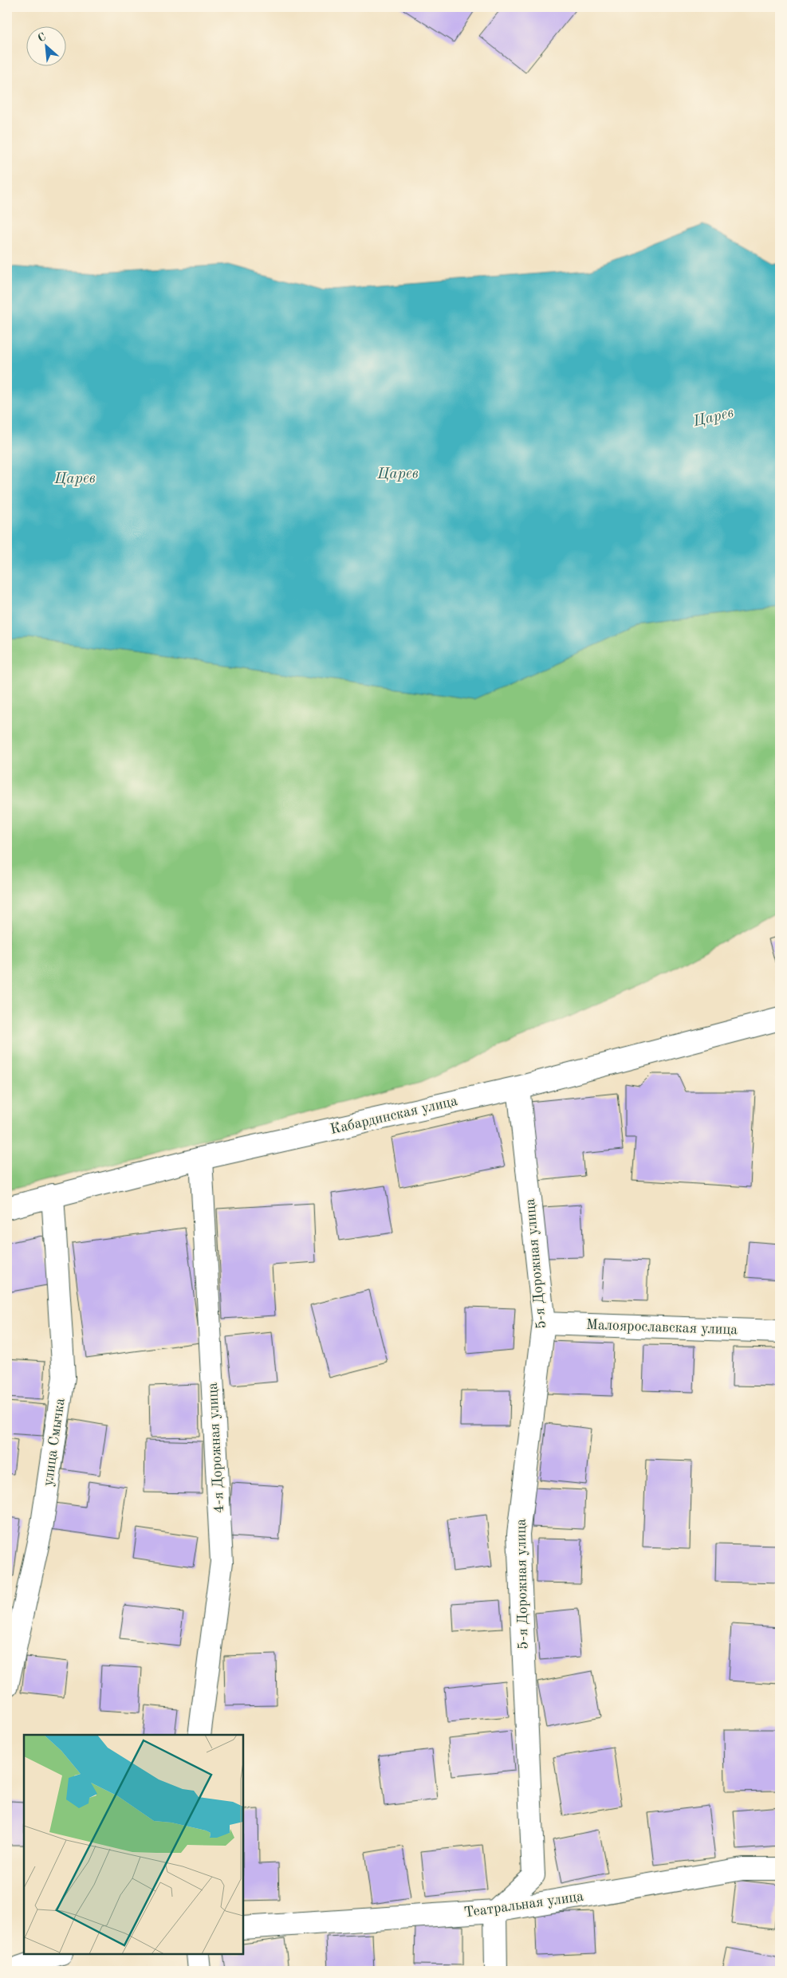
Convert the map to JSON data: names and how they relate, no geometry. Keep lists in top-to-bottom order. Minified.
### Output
{"streets":{"street":["Кабардинская улица","5-я Дорожная улица","Малоярославская улица","улица Смычка","4-я Дорожная улица","Театральная улица"]},"crossings":[["Кабардинская улица","5-я Дорожная улица"],["Кабардинская улица","улица Смычка"],["Кабардинская улица","4-я Дорожная улица"],["5-я Дорожная улица","Малоярославская улица"],["5-я Дорожная улица","Театральная улица"]],"water":["Царев"],"north":"top left"}
